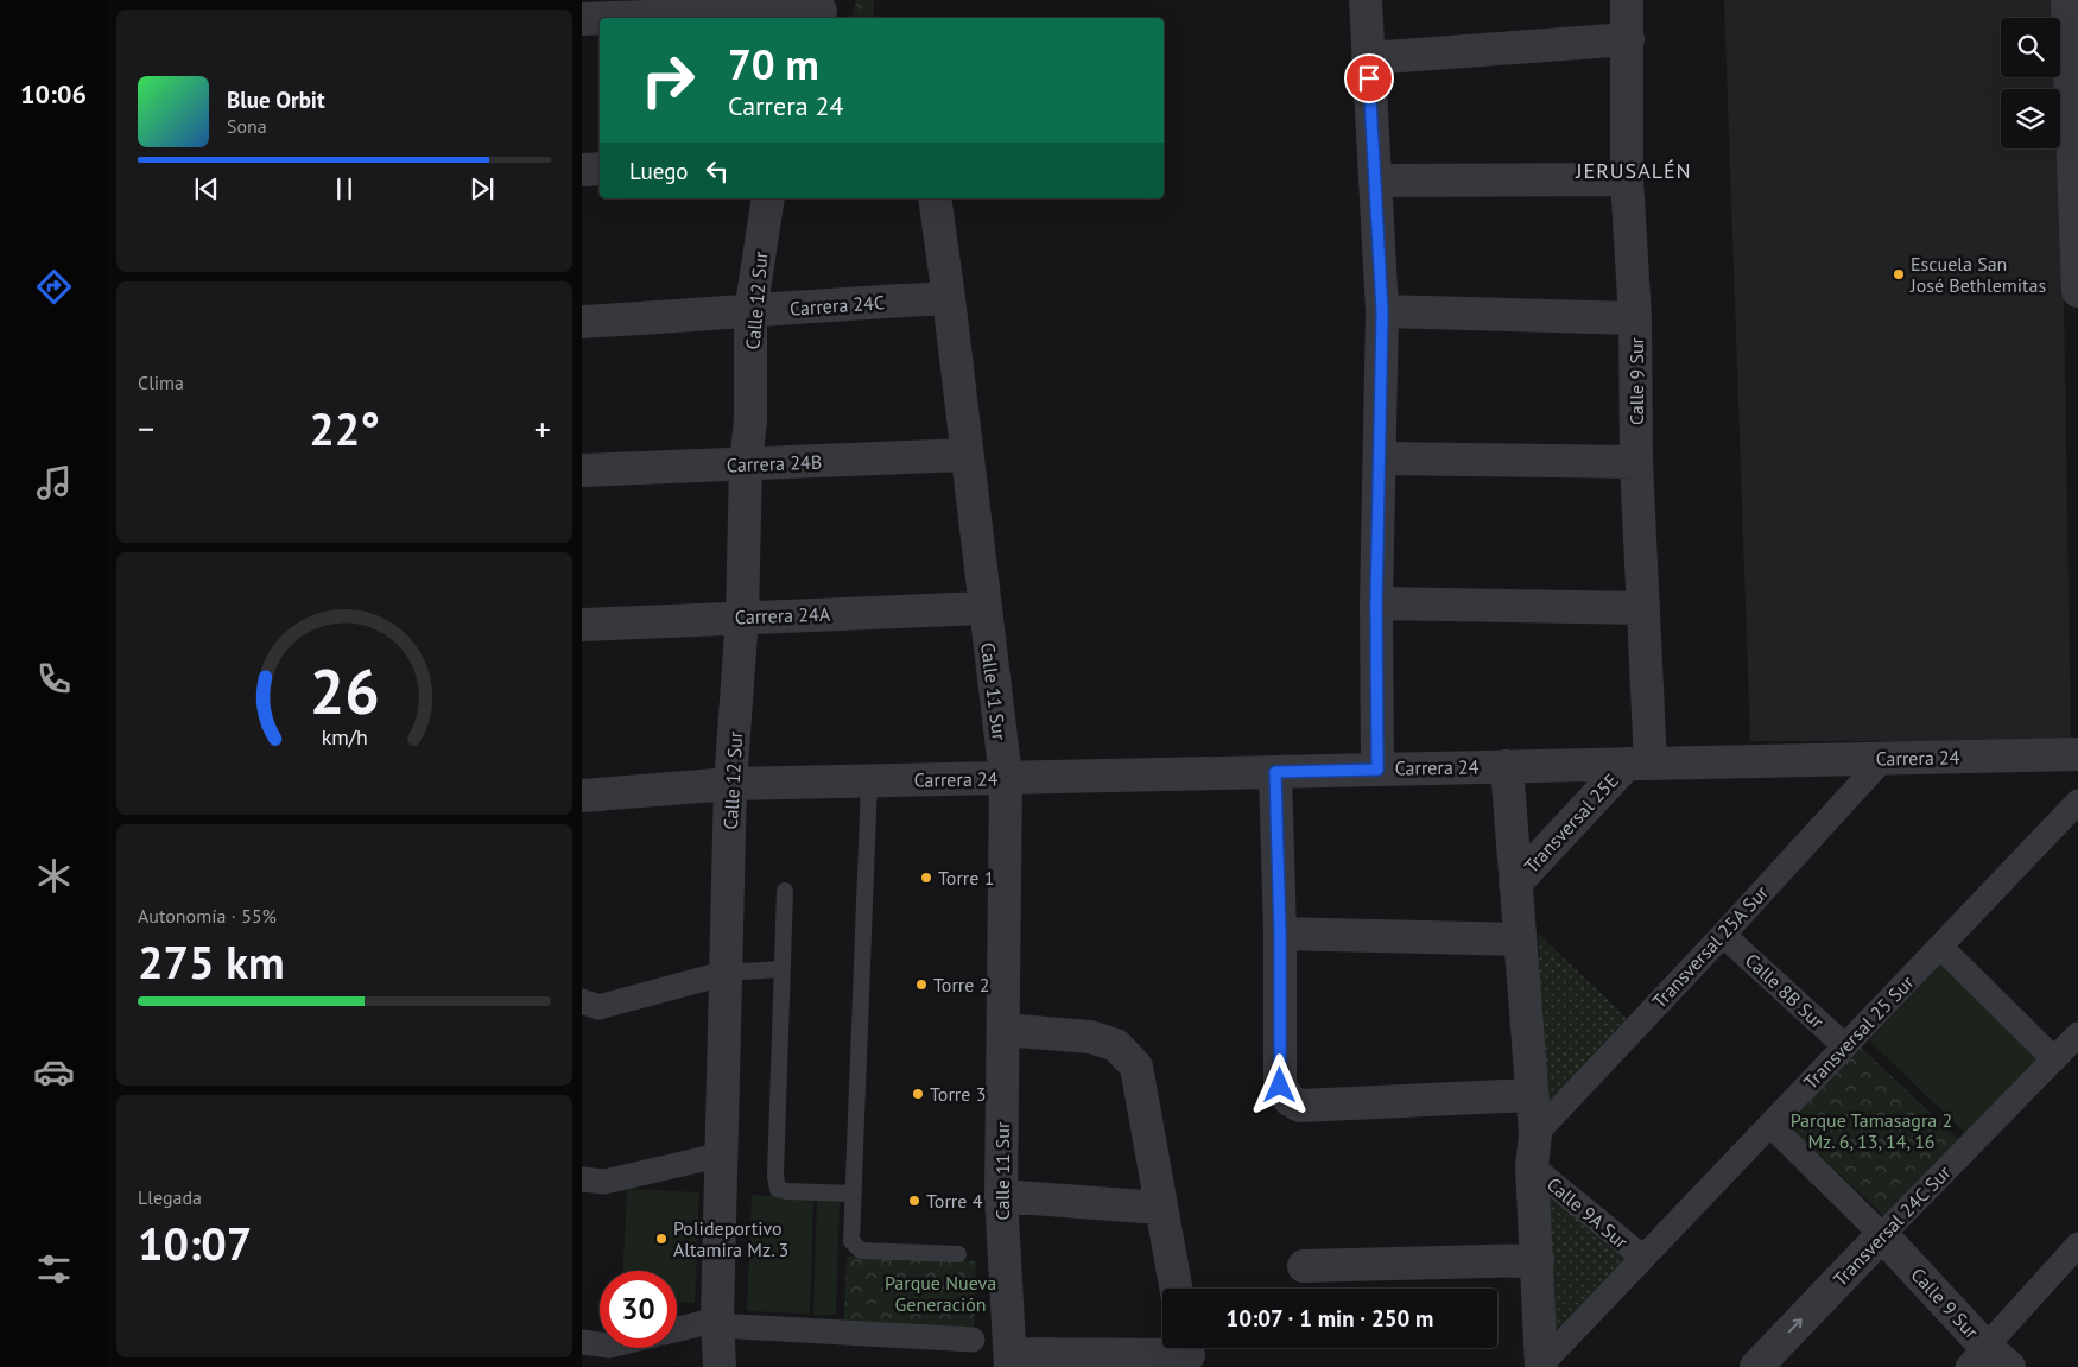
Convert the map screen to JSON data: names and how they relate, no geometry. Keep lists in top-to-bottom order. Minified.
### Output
{"streets":{"street":["Calle 12 Sur","Carrera 24C","Calle 9 Sur","Carrera 24B","Carrera 24A","Calle 11 Sur","Carrera 24","Transversal 25E","Transversal 25A Sur","Calle 8B Sur","Transversal 25 Sur","Calle 9A Sur","Transversal 24C Sur"]},"crossings":[["Calle 12 Sur","Carrera 24C"],["Calle 12 Sur","Carrera 24B"],["Calle 12 Sur","Carrera 24A"],["Calle 12 Sur","Carrera 24"],["Carrera 24C","Calle 11 Sur"],["Calle 9 Sur","Carrera 24"],["Calle 9 Sur","Transversal 25E"],["Calle 9 Sur","Transversal 24C Sur"],["Carrera 24B","Calle 11 Sur"],["Carrera 24A","Calle 11 Sur"],["Calle 11 Sur","Carrera 24"],["Carrera 24","Transversal 25E"],["Carrera 24","Transversal 25A Sur"],["Transversal 25A Sur","Calle 8B Sur"],["Calle 8B Sur","Transversal 25 Sur"],["Transversal 25 Sur","Calle 9A Sur"]],"one_way":["Transversal 24C Sur"],"districts":["JERUSALÉN"],"parks":["Parque Tamasagra 2 Mz. 6, 13, 14, 16","Parque Nueva Generación"],"places":["Escuela San José Bethlemitas","Torre 1","Torre 2","Torre 3","Torre 4","Polideportivo Altamira Mz. 3"],"page":{"tabs":"10:06","turn":["70 m","Carrera 24"],"song":["Blue Orbit","Sona"],"then":"Luego","tile":["Clima",["Autonomía · 55%","275 km"],["Llegada","10:07"]],"heat":["−","22°","+"],"limit":"30","trip":"10:07 · 1 min · 250 m","gauge":["26","km/h"]}}
